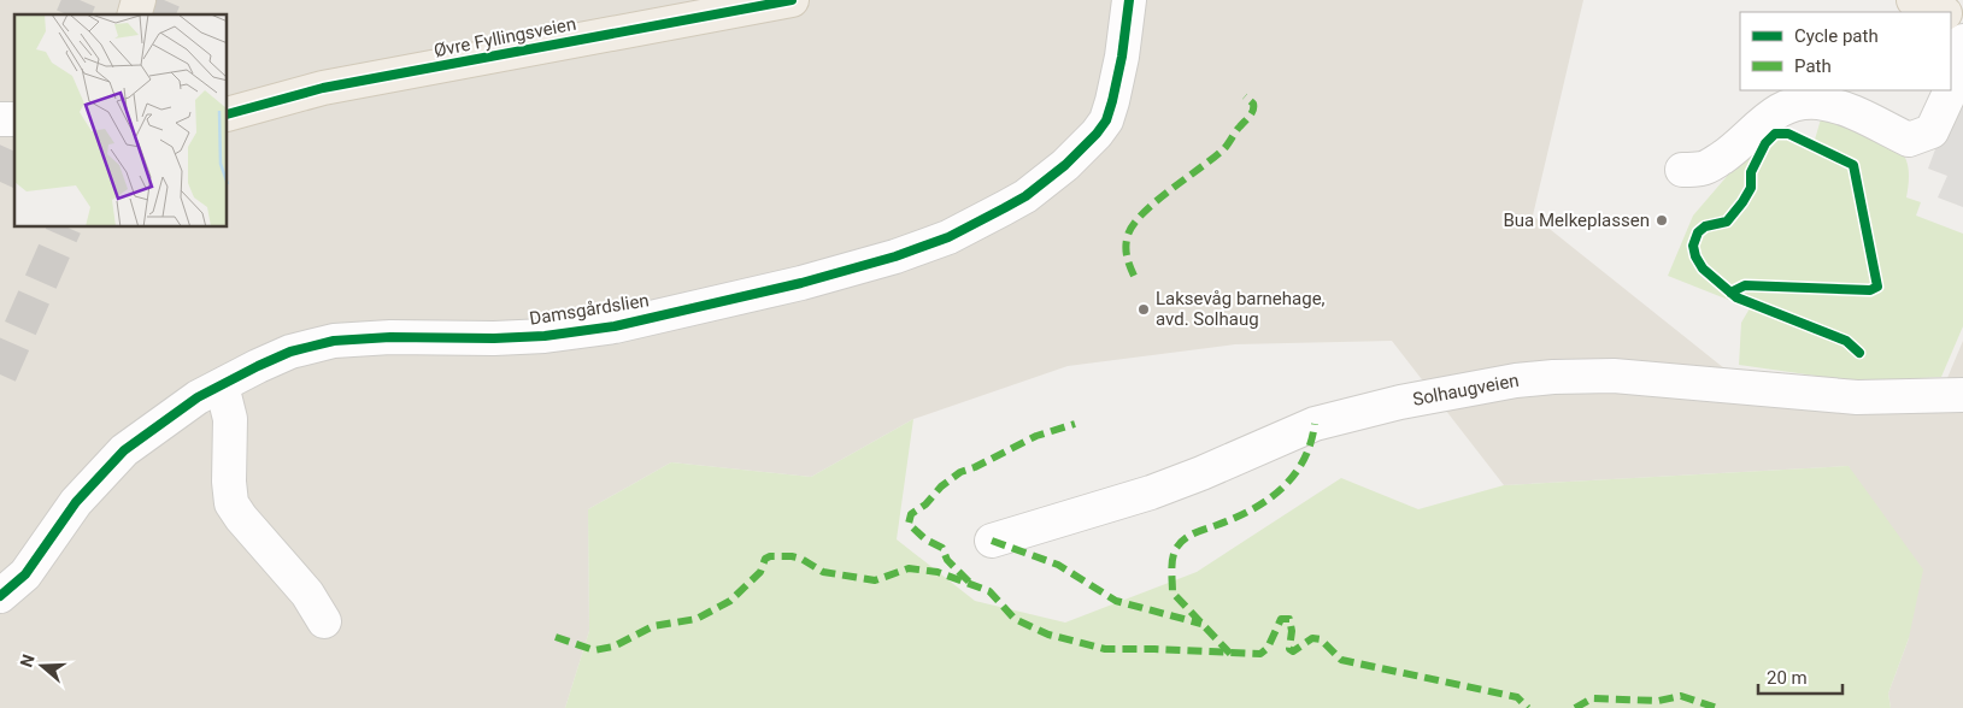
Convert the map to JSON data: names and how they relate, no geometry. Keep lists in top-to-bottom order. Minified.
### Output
{"streets":{"main road":["Øvre Fyllingsveien"],"street":["Damsgårdslien","Solhaugveien"]},"places":["Bua Melkeplassen","Laksevåg barnehage, avd. Solhaug"],"legend":["Cycle path","Path"],"scale_bar":"20 m","north":"left"}
